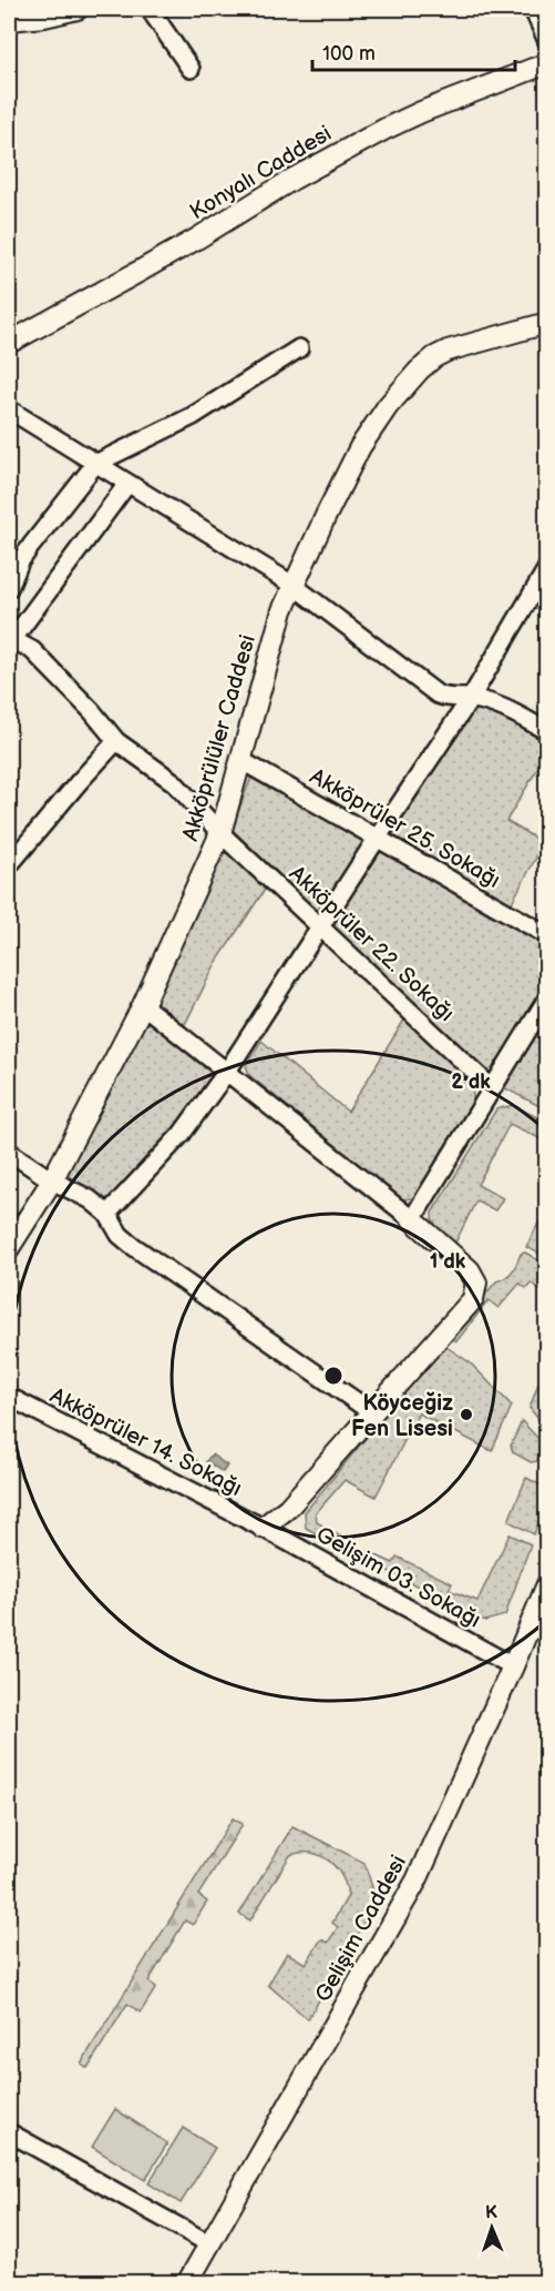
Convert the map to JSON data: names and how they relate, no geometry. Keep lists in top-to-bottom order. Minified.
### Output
{"streets":{"street":["Konyalı Caddesi","Akköprülüler Caddesi","Akköprüler 25. Sokağı","Akköprüler 22. Sokağı","Akköprüler 14. Sokağı","Gelişim 03. Sokağı","Gelişim Caddesi"]},"crossings":[["Akköprülüler Caddesi","Akköprüler 25. Sokağı"],["Akköprülüler Caddesi","Akköprüler 22. Sokağı"],["Akköprüler 14. Sokağı","Gelişim 03. Sokağı"],["Gelişim 03. Sokağı","Gelişim Caddesi"]],"places":["Köyceğiz Fen Lisesi"],"scale_bar":"100 m","north":"top","rings":["2 dk","1 dk"]}
